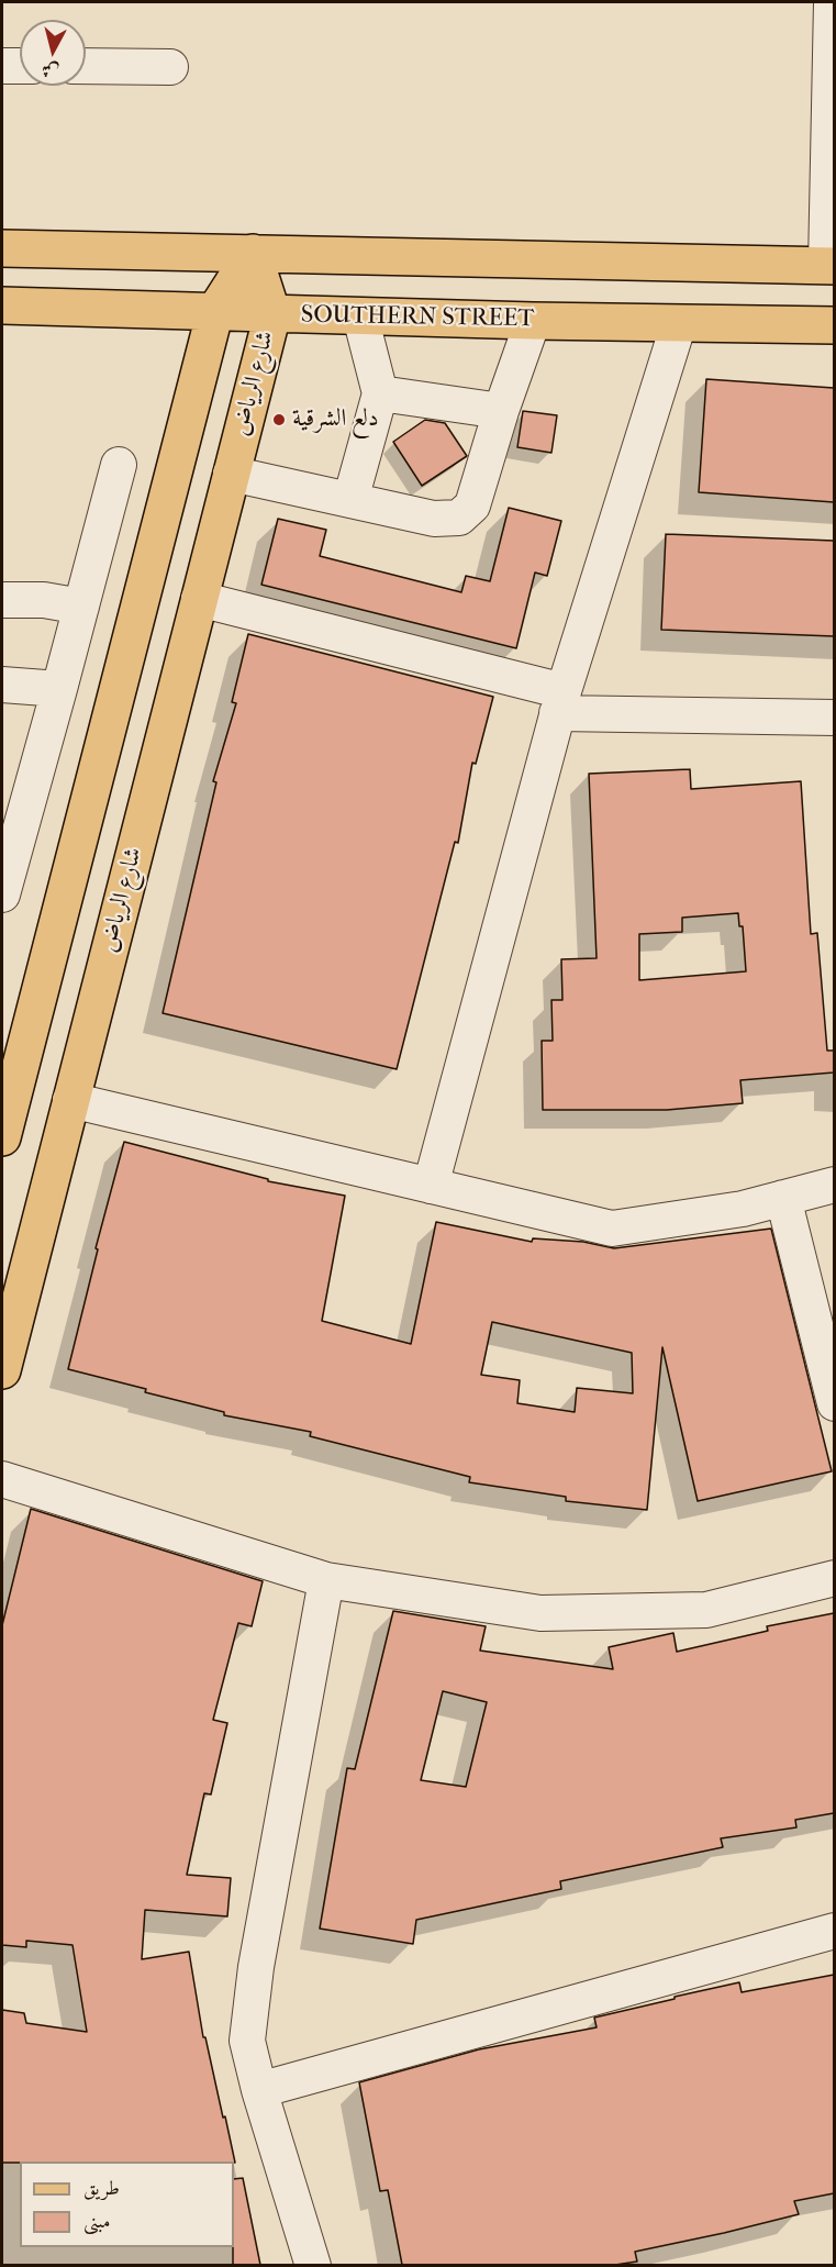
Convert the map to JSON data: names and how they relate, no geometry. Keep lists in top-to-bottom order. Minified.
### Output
{"streets":{"main road":["SOUTHERN STREET","شارع الرياض"]},"crossings":[["SOUTHERN STREET","شارع الرياض"]],"places":["دلع الشرقية"],"legend":["طريق","مبنى"],"north":"bottom"}
